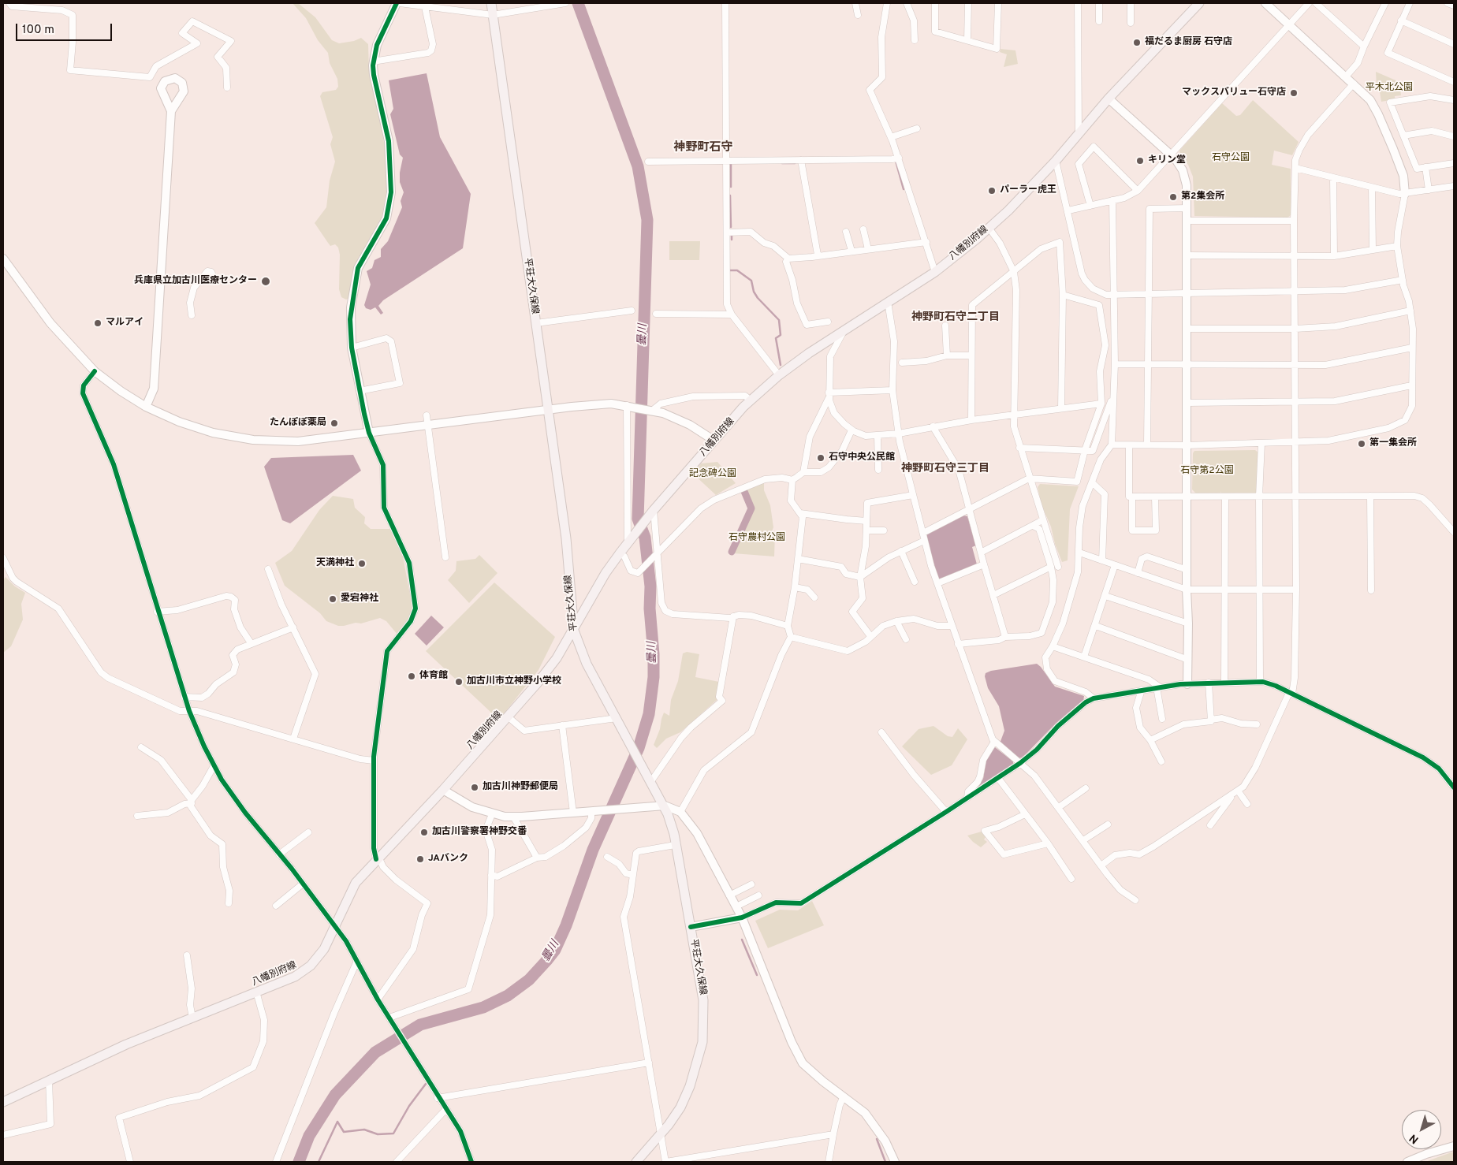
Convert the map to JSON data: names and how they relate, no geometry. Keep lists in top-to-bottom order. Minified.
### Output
{"streets":{"main road":["八幡別府線","平荘大久保線"]},"crossings":[["八幡別府線","平荘大久保線"]],"districts":["神野町石守","神野町石守二丁目","神野町石守三丁目"],"water":["曇川"],"parks":["平木北公園","石守公園","石守第2公園","記念碑公園","石守農村公園"],"places":["福だるま厨房 石守店","マックスバリュー石守店","キリン堂","パーラー虎王","第2集会所","兵庫県立加古川医療センター","マルアイ","たんぽぽ薬局","第一集会所","石守中央公民館","天満神社","愛宕神社","体育館","加古川市立神野小学校","加古川神野郵便局","加古川警察署神野交番","JAバンク"],"scale_bar":"100 m","north":"bottom left"}
